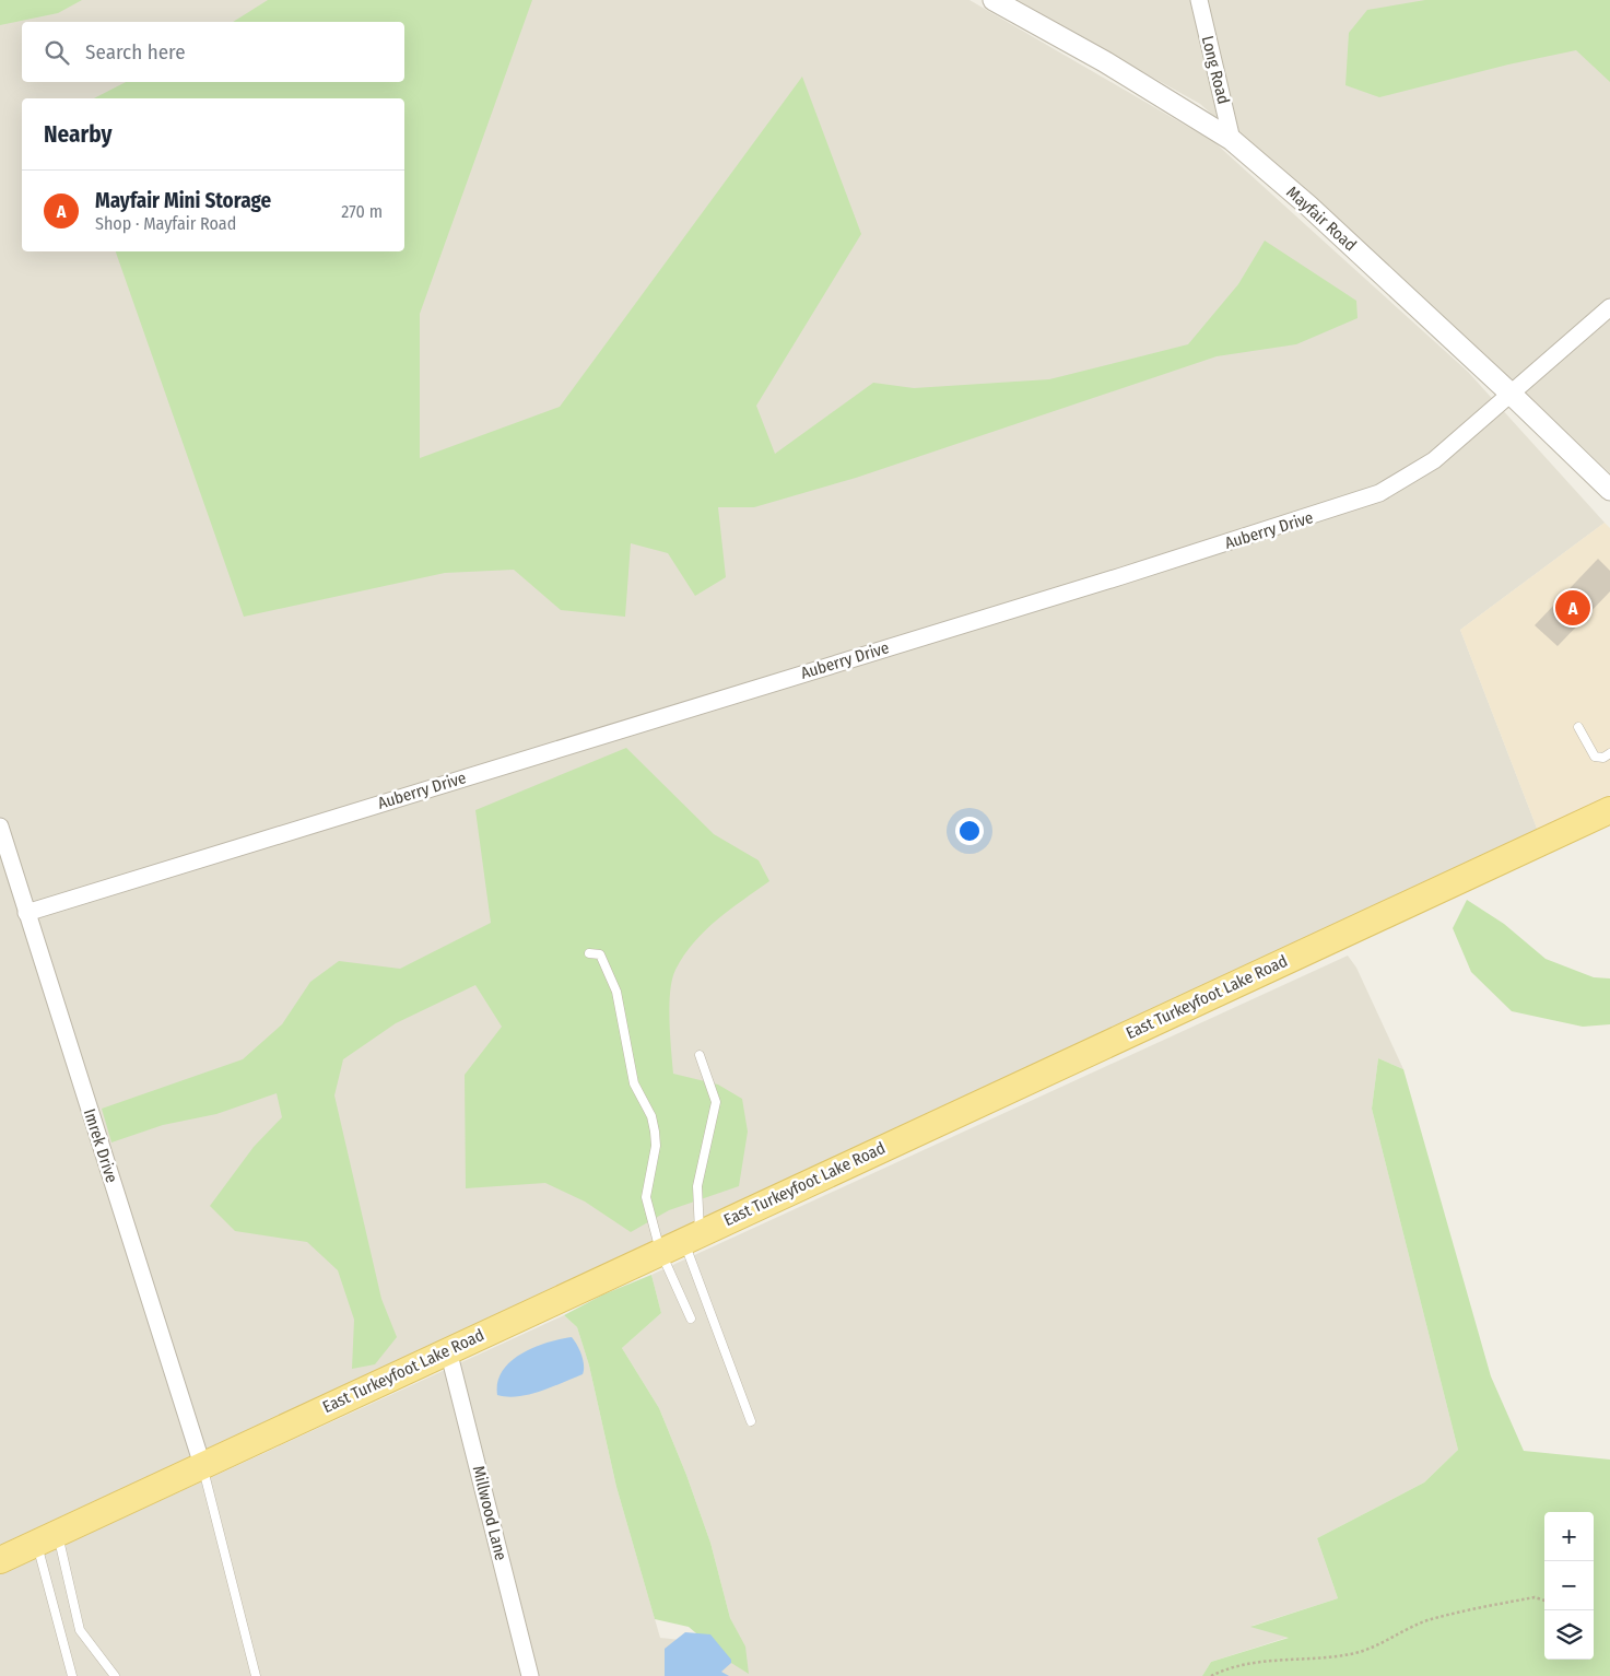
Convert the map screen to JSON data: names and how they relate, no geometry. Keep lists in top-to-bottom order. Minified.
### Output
{"streets":{"main road":["East Turkeyfoot Lake Road"],"street":["Long Road","Mayfair Road","Auberry Drive","Imrek Drive","Millwood Lane"]},"crossings":[["Long Road","Mayfair Road"],["Mayfair Road","Auberry Drive"],["Auberry Drive","Imrek Drive"],["East Turkeyfoot Lake Road","Imrek Drive"],["East Turkeyfoot Lake Road","Millwood Lane"]],"page":{"search":"Search here","heading":"Nearby","list":[{"mark":"A","name":"Mayfair Mini Storage","note":"Shop · Mayfair Road","value":"270 m"}],"pins":"A","map_buttons":["+","−"]}}
